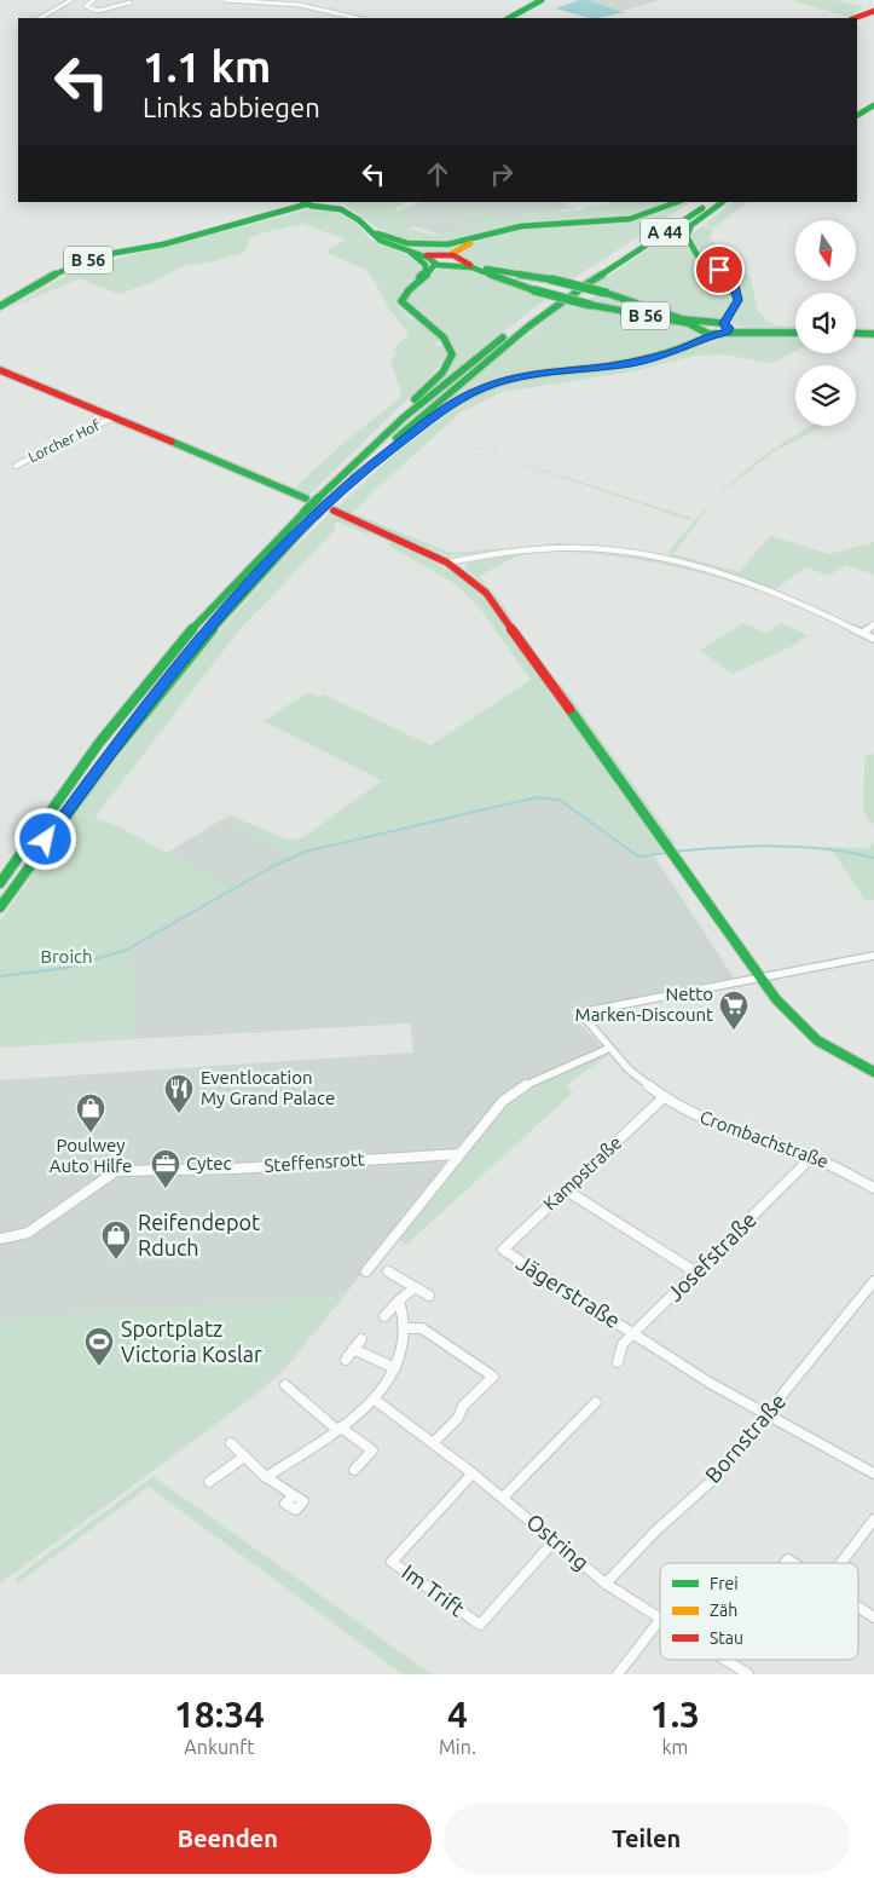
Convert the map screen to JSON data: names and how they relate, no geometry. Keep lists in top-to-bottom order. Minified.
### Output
{"streets":{"main road":["A 44","B 56"],"street":["Lorcher Hof","Crombachstraße","Steffensrott","Kampstraße","Josefstraße","Jägerstraße","Bornstraße","Ostring","Im Trift"]},"crossings":[["A 44","B 56"],["Crombachstraße","Kampstraße"],["Crombachstraße","Josefstraße"],["Kampstraße","Jägerstraße"],["Josefstraße","Jägerstraße"],["Jägerstraße","Bornstraße"],["Bornstraße","Ostring"],["Ostring","Im Trift"]],"parks":["Broich"],"places":{"supermarket":["Netto Marken-Discount"],"restaurant":["Eventlocation My Grand Palace"],"shop":["Poulwey Auto Hilfe","Reifendepot Rduch"],"office":["Cytec"],"sports":["Sportplatz Victoria Koslar"]},"legend":["Frei","Zäh","Stau"],"north":"bottom","page":{"turn":["1.1 km","Links abbiegen"],"eta":["18:34","Ankunft","4","Min.","1.3","km"],"buttons":["Beenden","Teilen"]}}
